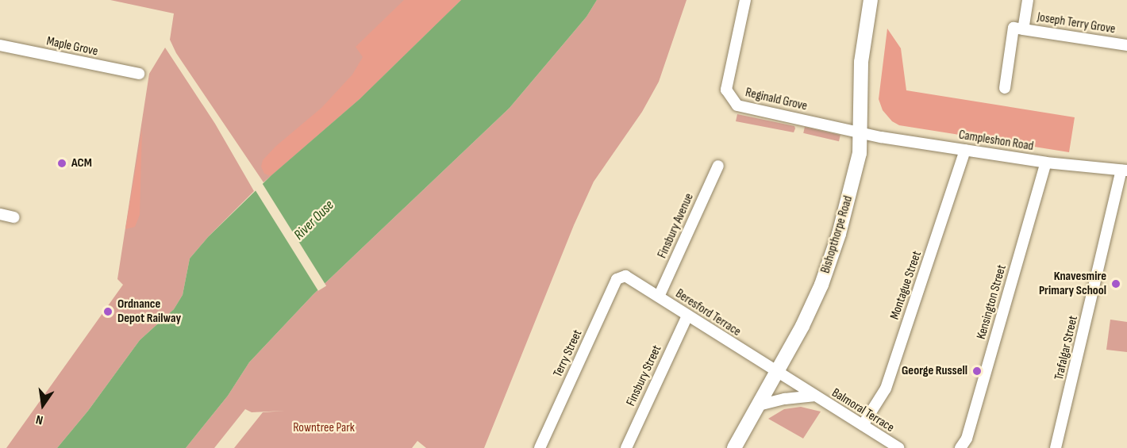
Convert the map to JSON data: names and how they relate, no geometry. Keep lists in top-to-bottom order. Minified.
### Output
{"streets":{"street":["Joseph Terry Grove","Maple Grove","Reginald Grove","Campleshon Road","Finsbury Avenue","Bishopthorpe Road","Montague Street","Kensington Street","Beresford Terrace","Trafalgar Street","Terry Street","Finsbury Street","Balmoral Terrace"]},"crossings":[["Reginald Grove","Campleshon Road"],["Reginald Grove","Bishopthorpe Road"],["Campleshon Road","Bishopthorpe Road"],["Campleshon Road","Montague Street"],["Campleshon Road","Kensington Street"],["Campleshon Road","Trafalgar Street"],["Finsbury Avenue","Beresford Terrace"],["Bishopthorpe Road","Beresford Terrace"],["Bishopthorpe Road","Balmoral Terrace"],["Montague Street","Balmoral Terrace"],["Beresford Terrace","Terry Street"],["Beresford Terrace","Finsbury Street"],["Beresford Terrace","Balmoral Terrace"]],"water":["River Ouse"],"parks":["Rowntree Park"],"places":["ACM","Knavesmire Primary School","Ordnance Depot Railway","George Russell"],"north":"bottom"}
